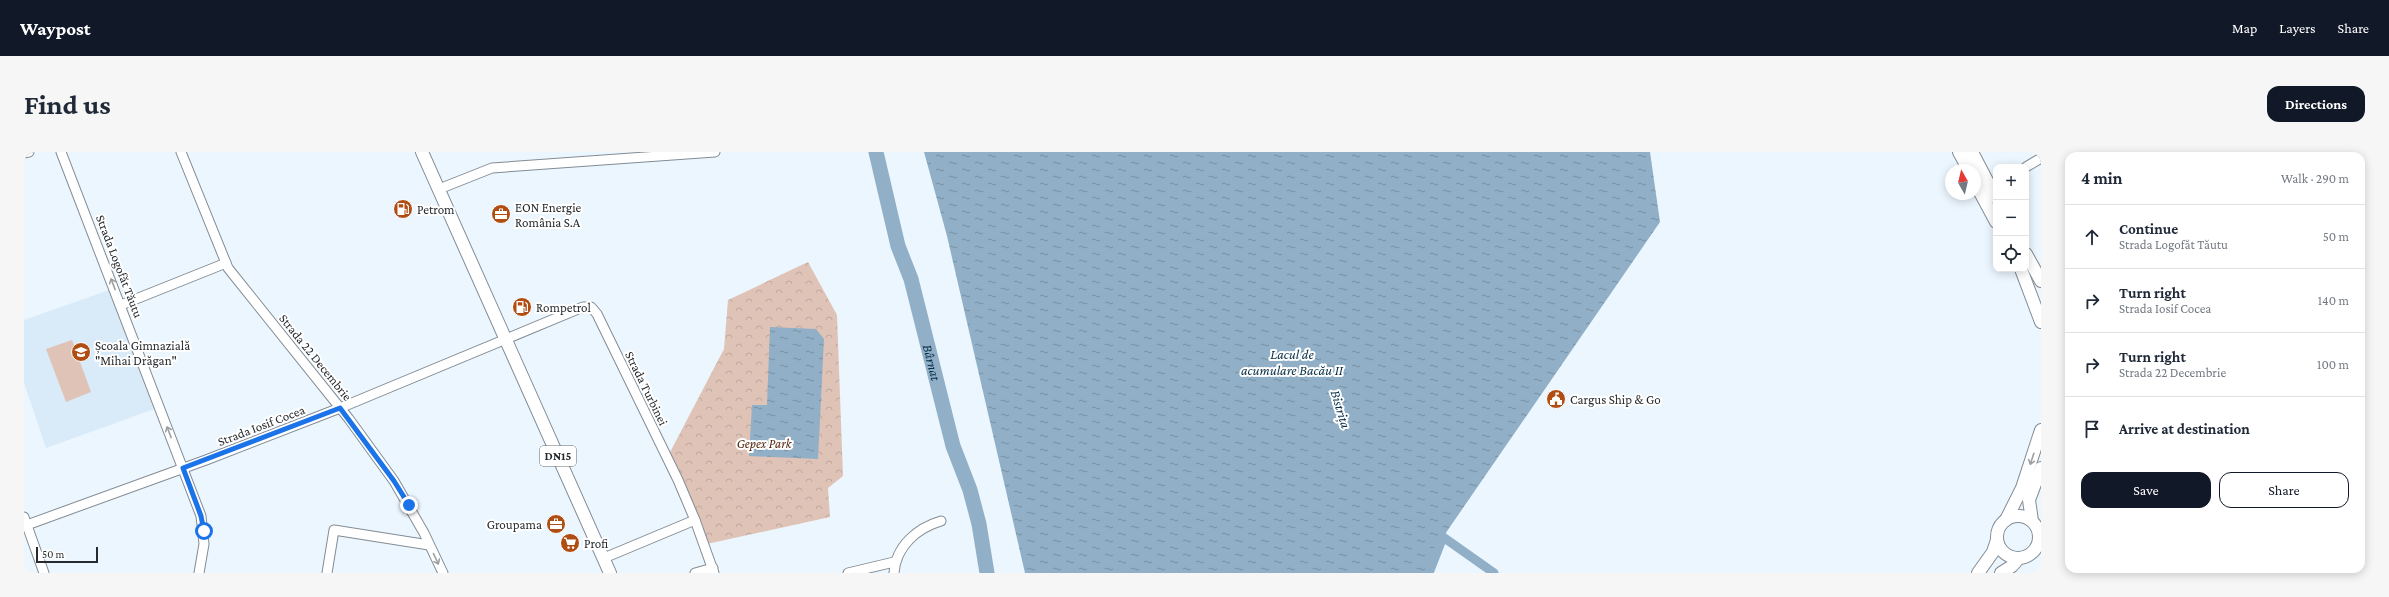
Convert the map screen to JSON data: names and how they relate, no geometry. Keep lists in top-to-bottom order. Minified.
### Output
{"streets":{"main road":["DN15"],"street":["Strada Logofăt Tăutu","Strada 22 Decembrie","Strada Turbinei","Strada Iosif Cocea"]},"crossings":[["Strada Logofăt Tăutu","Strada Iosif Cocea"],["Strada 22 Decembrie","Strada Iosif Cocea"],["Strada Turbinei","Strada Iosif Cocea"],["Strada Turbinei","DN15"],["Strada Iosif Cocea","DN15"]],"one_way":["Strada Logofăt Tăutu"],"water":["Lacul de acumulare Bacău II","Bârnat","Bistrița"],"parks":["Gepex Park"],"places":{"fuel station":["Petrom","Rompetrol"],"office":["EON Energie România S.A","Groupama"],"school or university":["Școala Gimnazială \"Mihai Drăgan\""],"public building":["Cargus Ship & Go"],"supermarket":["Profi"]},"scale_bar":"50 m","north":"top","page":{"header":"Waypost","nav":["Map","Layers","Share"],"buttons":["Directions",["Save","Share"]],"title":"Find us","heading":["4 min","Walk · 290 m"],"map_buttons":["+","−"],"list":[["Continue","Strada Logofăt Tăutu","50 m"],["Turn right","Strada Iosif Cocea","140 m"],["Turn right","Strada 22 Decembrie","100 m"],"Arrive at destination"],"scale":"50 m"}}
